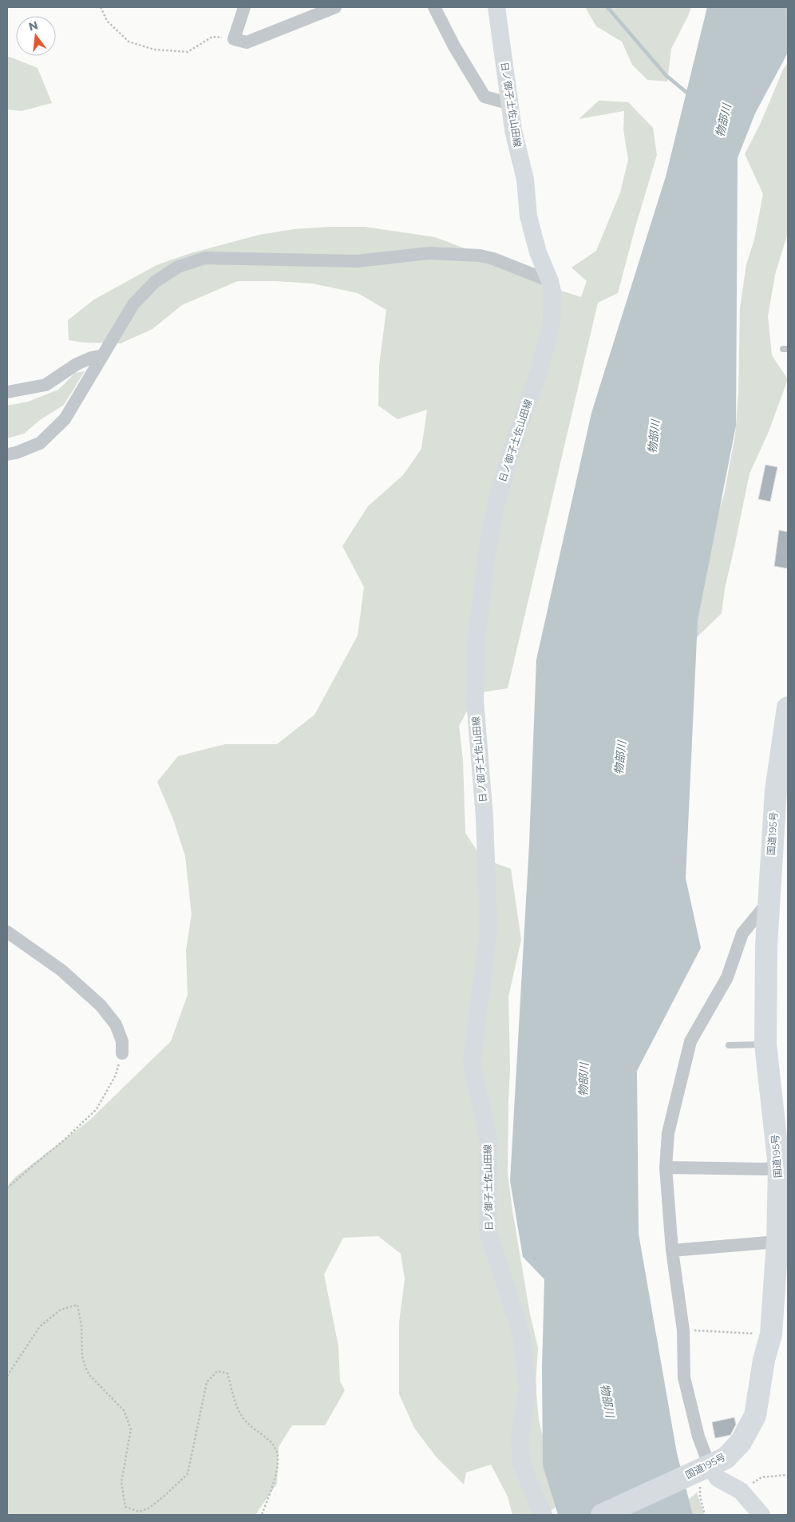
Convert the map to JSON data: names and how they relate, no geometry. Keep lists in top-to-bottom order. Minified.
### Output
{"streets":{"highway":["国道195号"],"main road":["日ノ御子土佐山田線"]},"water":["物部川"],"north":"top"}
